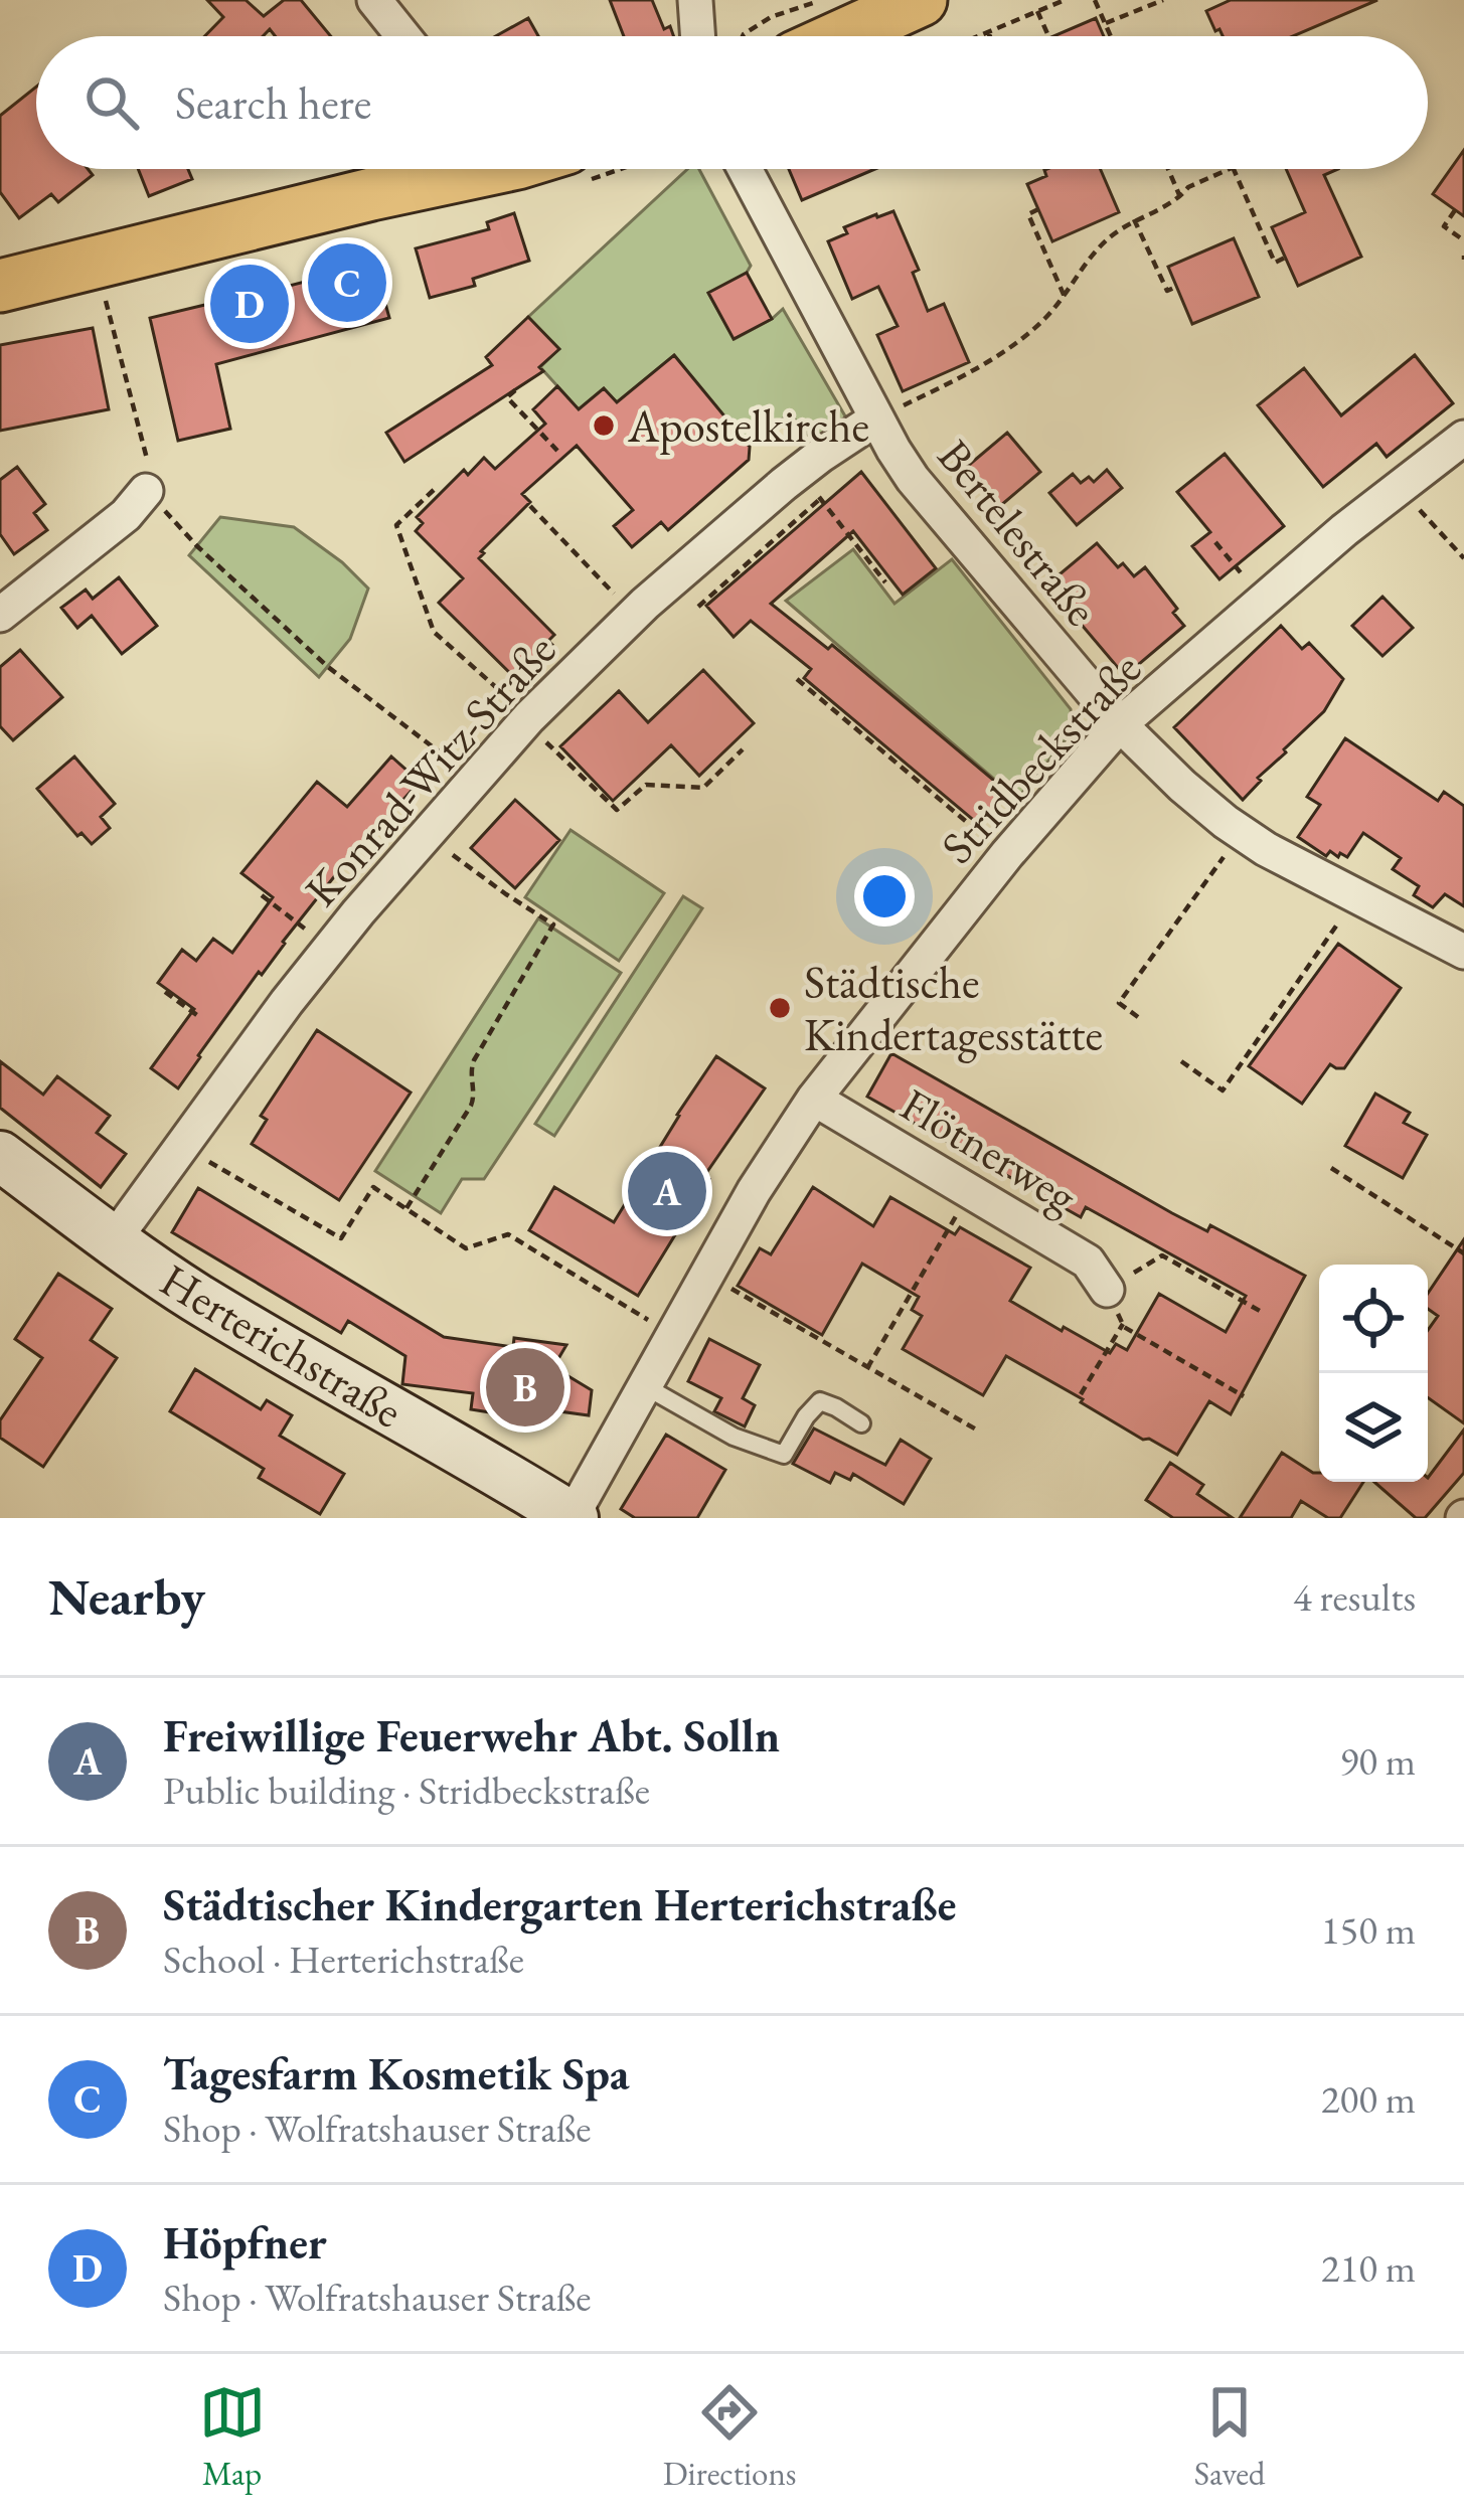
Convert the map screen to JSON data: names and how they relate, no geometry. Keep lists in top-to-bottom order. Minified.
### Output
{"streets":{"main road":["Herterichstraße"],"street":["Bertelestraße","Stridbeckstraße","Konrad-Witz-Straße","Flötnerweg"]},"crossings":[["Bertelestraße","Stridbeckstraße"],["Bertelestraße","Konrad-Witz-Straße"],["Stridbeckstraße","Flötnerweg"],["Stridbeckstraße","Herterichstraße"],["Konrad-Witz-Straße","Herterichstraße"]],"places":["Apostelkirche","Städtische Kindertagesstätte"],"page":{"search":"Search here","pins":["C","D","A","B"],"heading":["Nearby","4 results"],"list":[{"mark":"A","name":"Freiwillige Feuerwehr Abt. Solln","note":"Public building · Stridbeckstraße","value":"90 m"},{"mark":"B","name":"Städtischer Kindergarten Herterichstraße","note":"School · Herterichstraße","value":"150 m"},{"mark":"C","name":"Tagesfarm Kosmetik Spa","note":"Shop · Wolfratshauser Straße","value":"200 m"},{"mark":"D","name":"Höpfner","note":"Shop · Wolfratshauser Straße","value":"210 m"}],"nav":["Map","Directions","Saved"]}}
